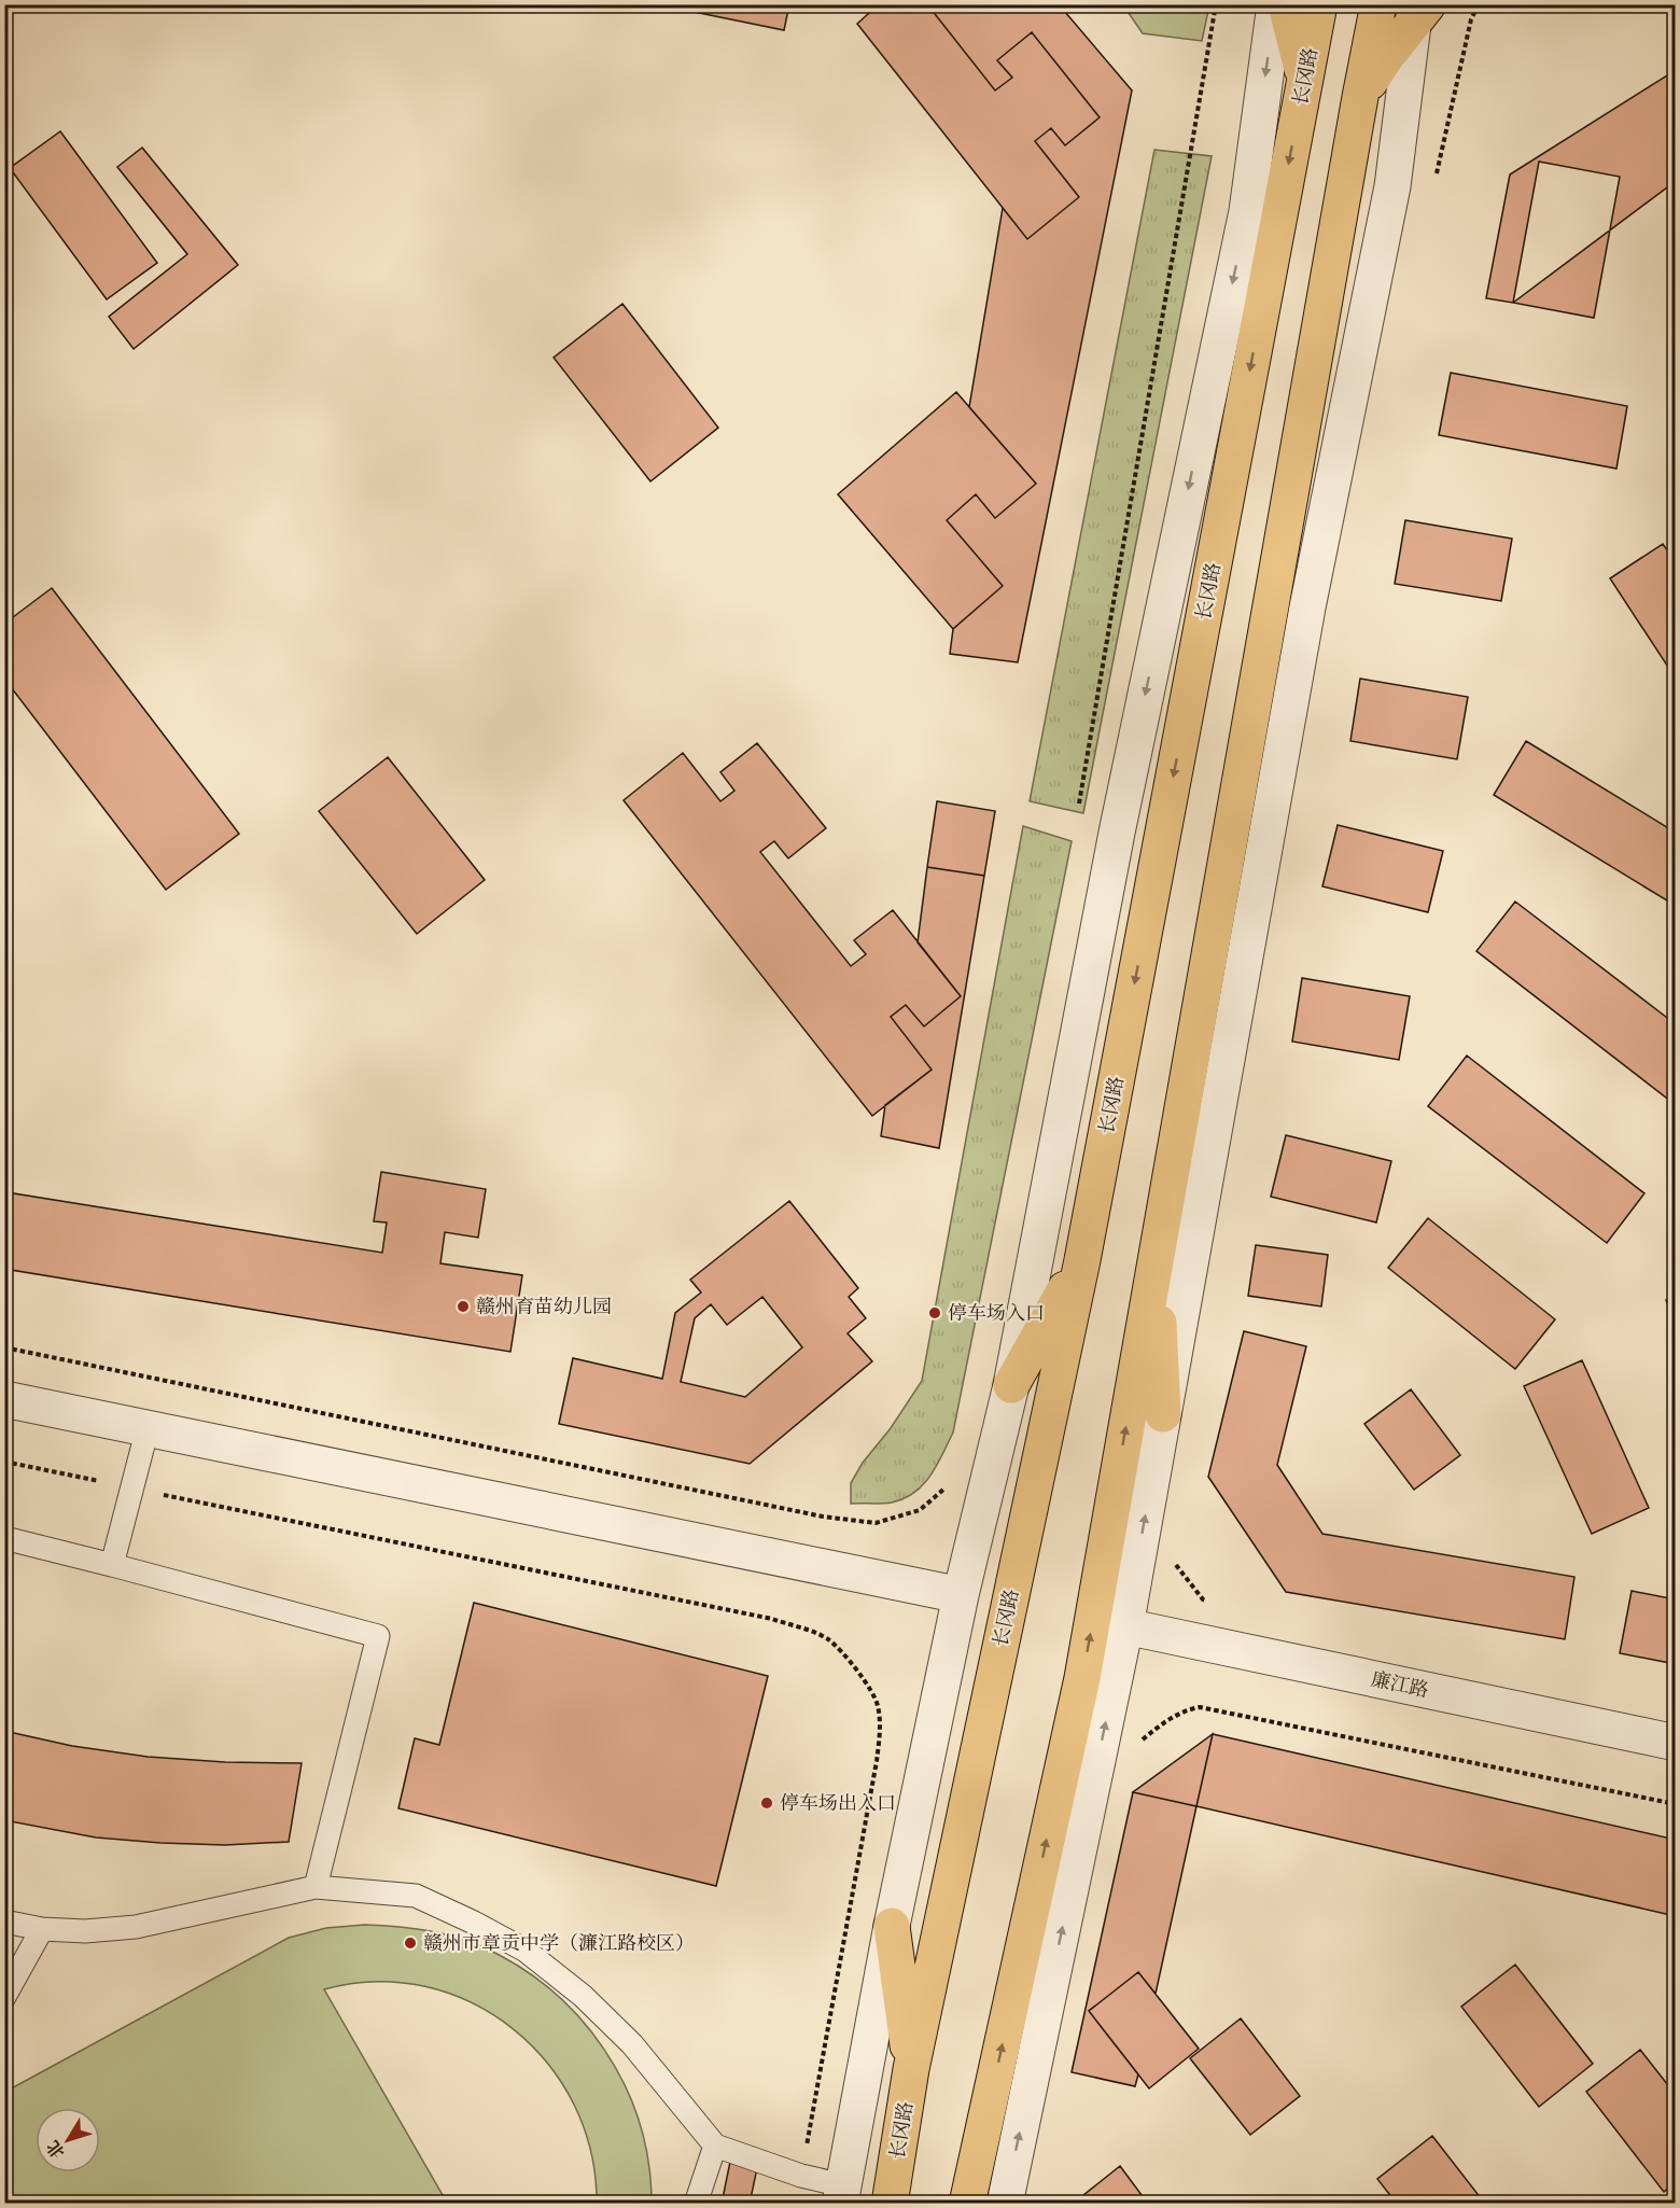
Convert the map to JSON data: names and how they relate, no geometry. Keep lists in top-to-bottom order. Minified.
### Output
{"streets":{"main road":["长冈路"],"street":["廉江路"]},"places":["赣州育苗幼儿园","停车场入口","停车场出入口","赣州市章贡中学（濂江路校区）"],"north":"bottom left"}
